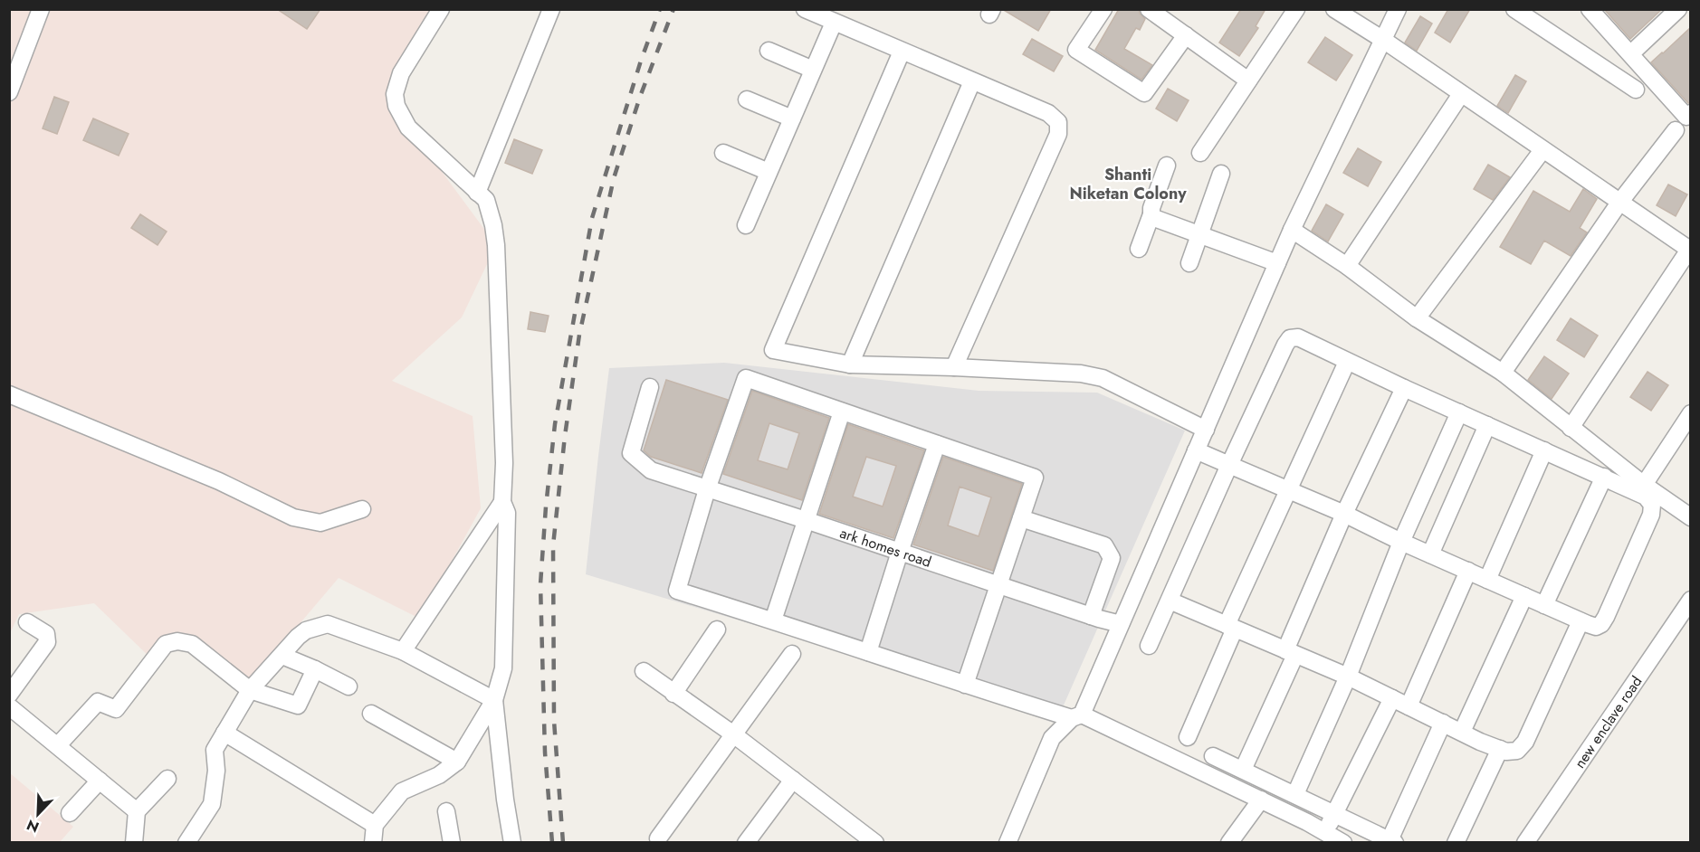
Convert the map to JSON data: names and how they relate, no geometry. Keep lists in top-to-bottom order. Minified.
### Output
{"streets":{"street":["ark homes road","new enclave road"]},"districts":["Shanti Niketan Colony"],"north":"bottom left"}
